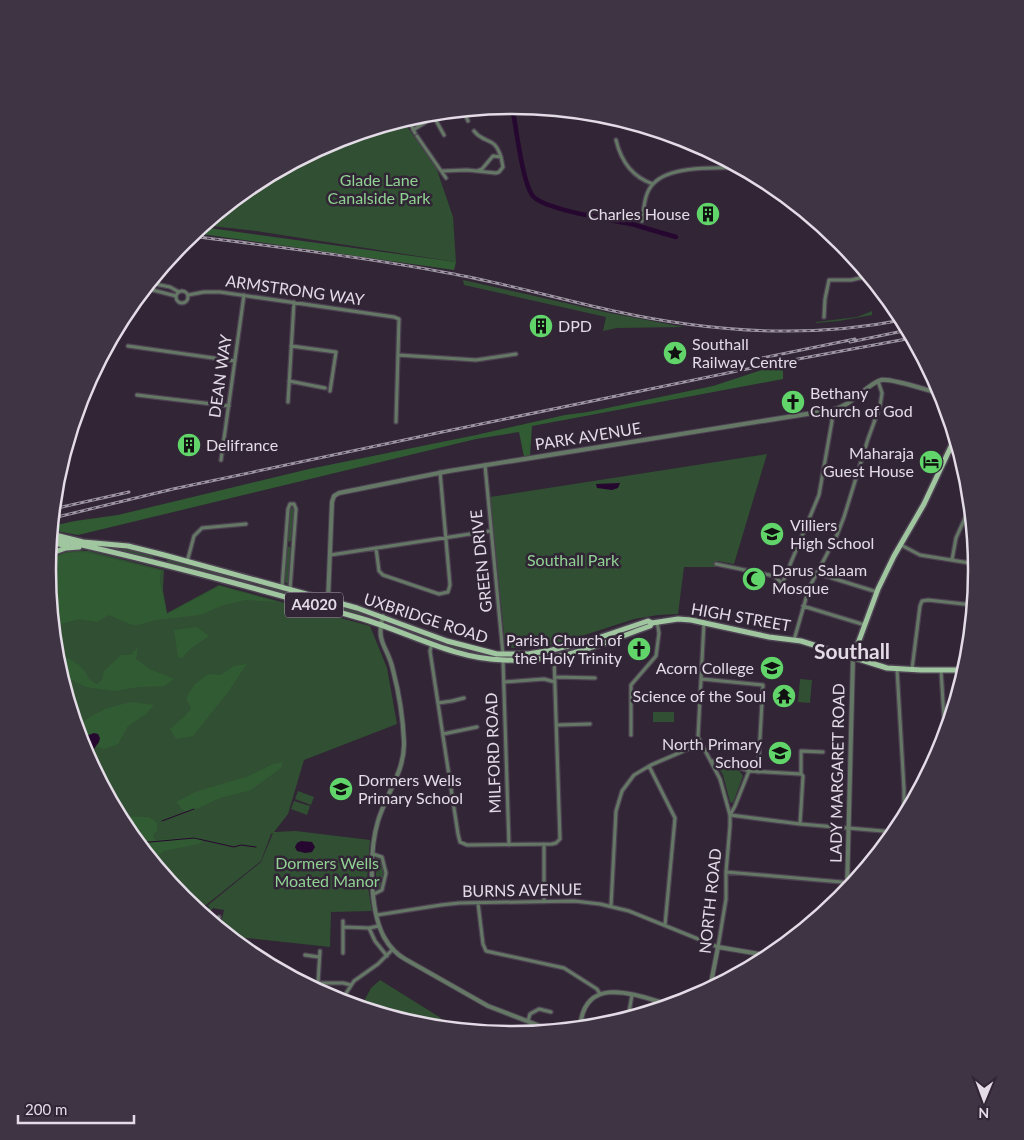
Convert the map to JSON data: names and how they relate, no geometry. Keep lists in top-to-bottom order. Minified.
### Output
{"streets":{"main road":["A4020","HIGH STREET","UXBRIDGE ROAD"],"street":["ARMSTRONG WAY","DEAN WAY","PARK AVENUE","GREEN DRIVE","MILFORD ROAD","LADY MARGARET ROAD","BURNS AVENUE","NORTH ROAD"]},"crossings":[["ARMSTRONG WAY","DEAN WAY"],["PARK AVENUE","GREEN DRIVE"],["PARK AVENUE","UXBRIDGE ROAD"],["GREEN DRIVE","UXBRIDGE ROAD"],["GREEN DRIVE","MILFORD ROAD"],["A4020","HIGH STREET"],["A4020","UXBRIDGE ROAD"],["A4020","LADY MARGARET ROAD"],["HIGH STREET","UXBRIDGE ROAD"],["HIGH STREET","LADY MARGARET ROAD"],["HIGH STREET","NORTH ROAD"],["UXBRIDGE ROAD","MILFORD ROAD"],["BURNS AVENUE","NORTH ROAD"]],"districts":["Southall"],"parks":["Glade Lane Canalside Park","Southall Park","Dormers Wells Moated Manor"],"places":{"building":["Charles House","DPD","Delifrance"],"place":["Southall Railway Centre"],"church":["Bethany Church of God","Parish Church of the Holy Trinity"],"hotel":["Maharaja Guest House"],"school or university":["Villiers High School","Acorn College","North Primary School","Dormers Wells Primary School"],"mosque":["Darus Salaam Mosque"],"temple":["Science of the Soul"]},"scale_bar":"200 m","north":"bottom"}
